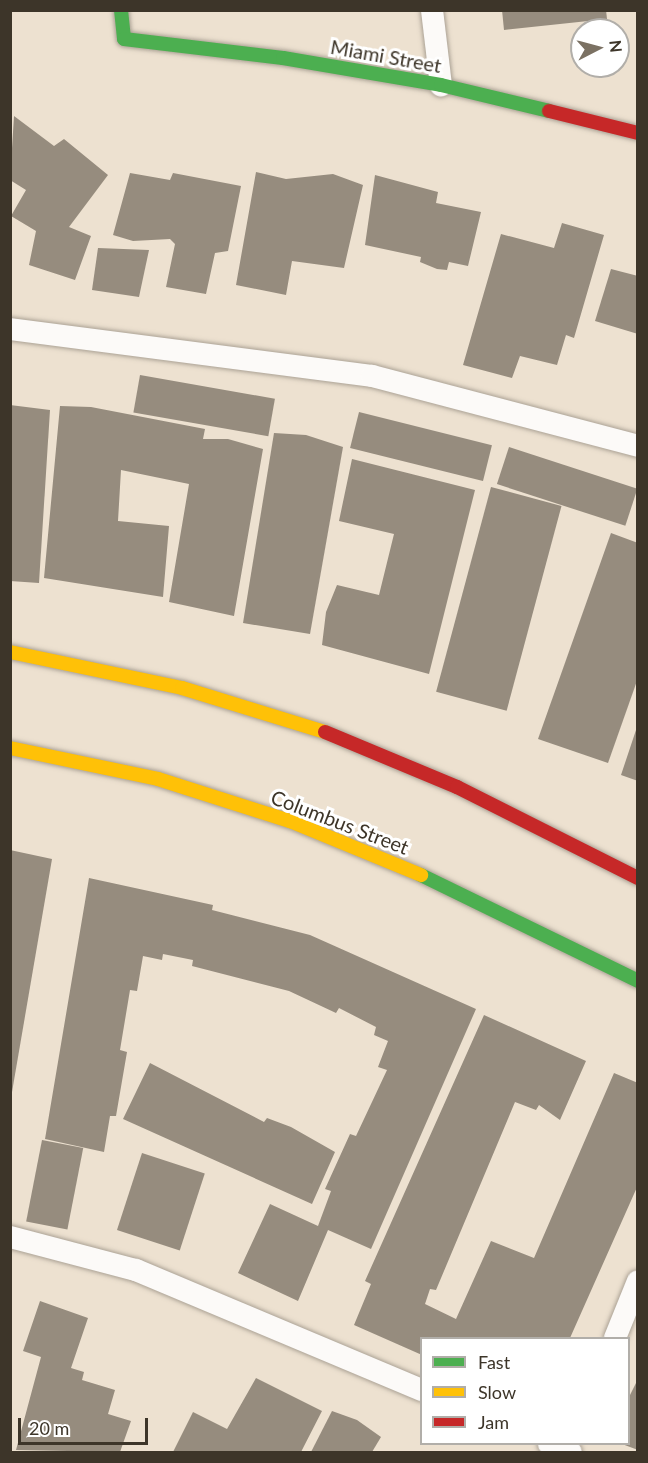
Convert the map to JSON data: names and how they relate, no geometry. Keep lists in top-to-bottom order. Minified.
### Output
{"streets":{"main road":["Miami Street","Columbus Street"]},"legend":["Fast","Slow","Jam"],"scale_bar":"20 m","north":"right"}
